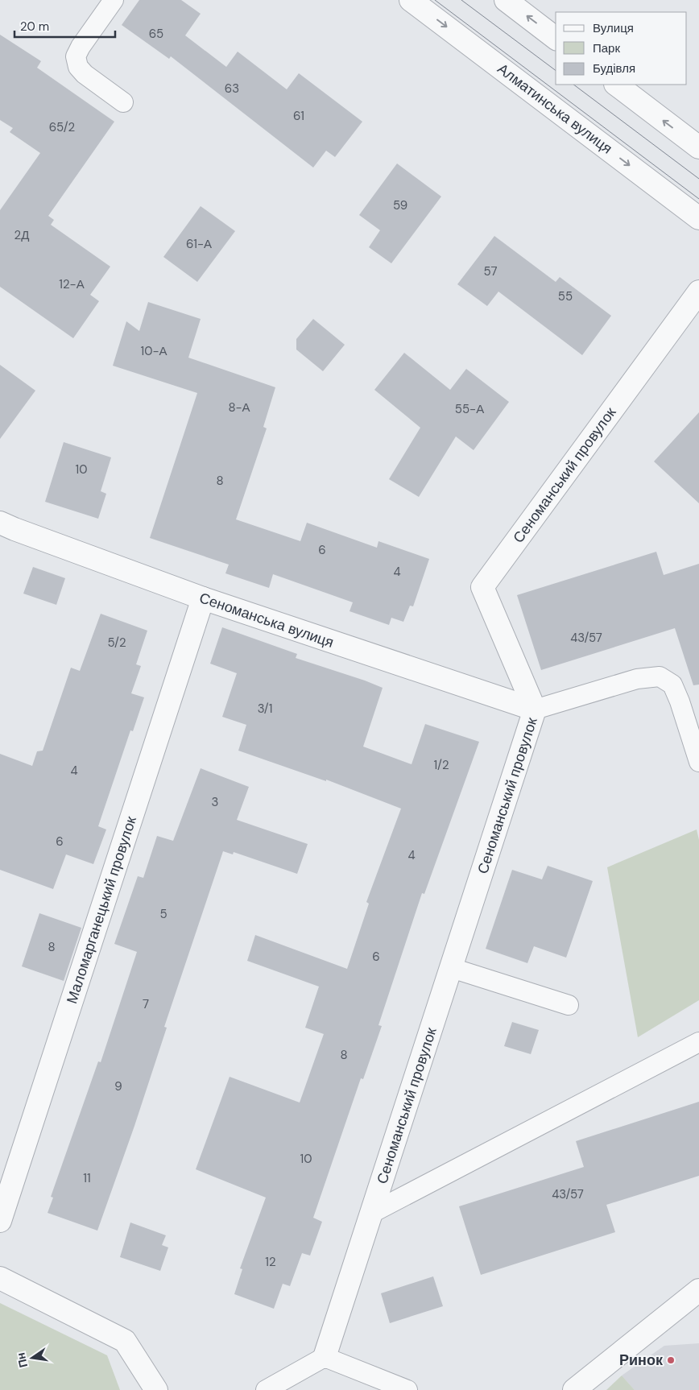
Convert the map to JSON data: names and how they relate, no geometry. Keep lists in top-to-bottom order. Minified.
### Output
{"streets":{"street":["Алматинська вулиця","Сеноманський провулок","Сеноманська вулиця","Маломарганецький провулок"]},"crossings":[["Сеноманський провулок","Сеноманська вулиця"],["Сеноманська вулиця","Маломарганецький провулок"]],"places":["Ринок"],"house_numbers":["65","63","61","65/2","59","2Д","61-А","57","12-А","55","10-А","8-А","55-А","10","8","6","4","43/57","5/2","3/1","1/2","4","3","6","4","5","8","6","7","8","9","10","11","43/57","12"],"legend":["Вулиця","Парк","Будівля"],"scale_bar":"20 m","north":"left"}
